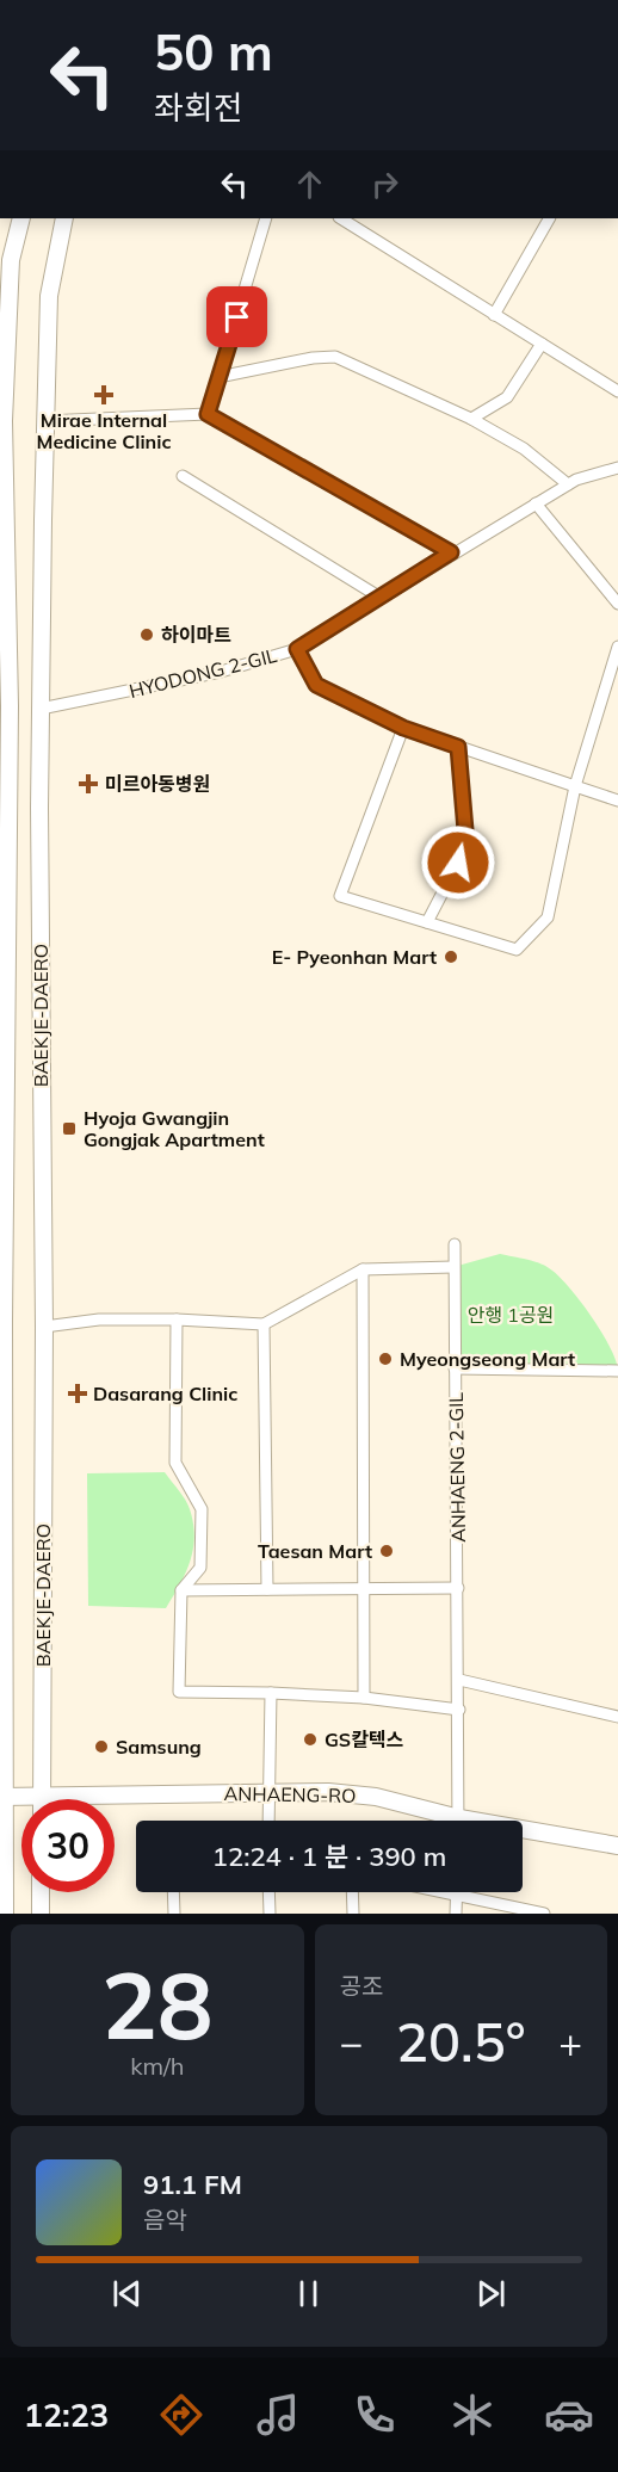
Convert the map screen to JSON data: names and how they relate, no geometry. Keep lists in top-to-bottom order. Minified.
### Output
{"streets":{"street":["HYODONG 2-GIL","BAEKJE-DAERO","ANHAENG 2-GIL","ANHAENG-RO"]},"crossings":[["HYODONG 2-GIL","BAEKJE-DAERO"],["BAEKJE-DAERO","ANHAENG-RO"]],"parks":["안행 1공원"],"places":{"health":["Mirae Internal Medicine Clinic","미르아동병원","Dasarang Clinic"],"other":["하이마트","E- Pyeonhan Mart","Myeongseong Mart","Taesan Mart","GS칼텍스","Samsung"],"transit":["Hyoja Gwangjin Gongjak Apartment"]},"page":{"turn":["50 m","좌회전"],"limit":"30","trip":"12:24 · 1 분 · 390 m","tile":[["28","km/h"],"공조"],"heat":["−","20.5°","+"],"song":["91.1 FM","음악"],"tabs":"12:23"}}
